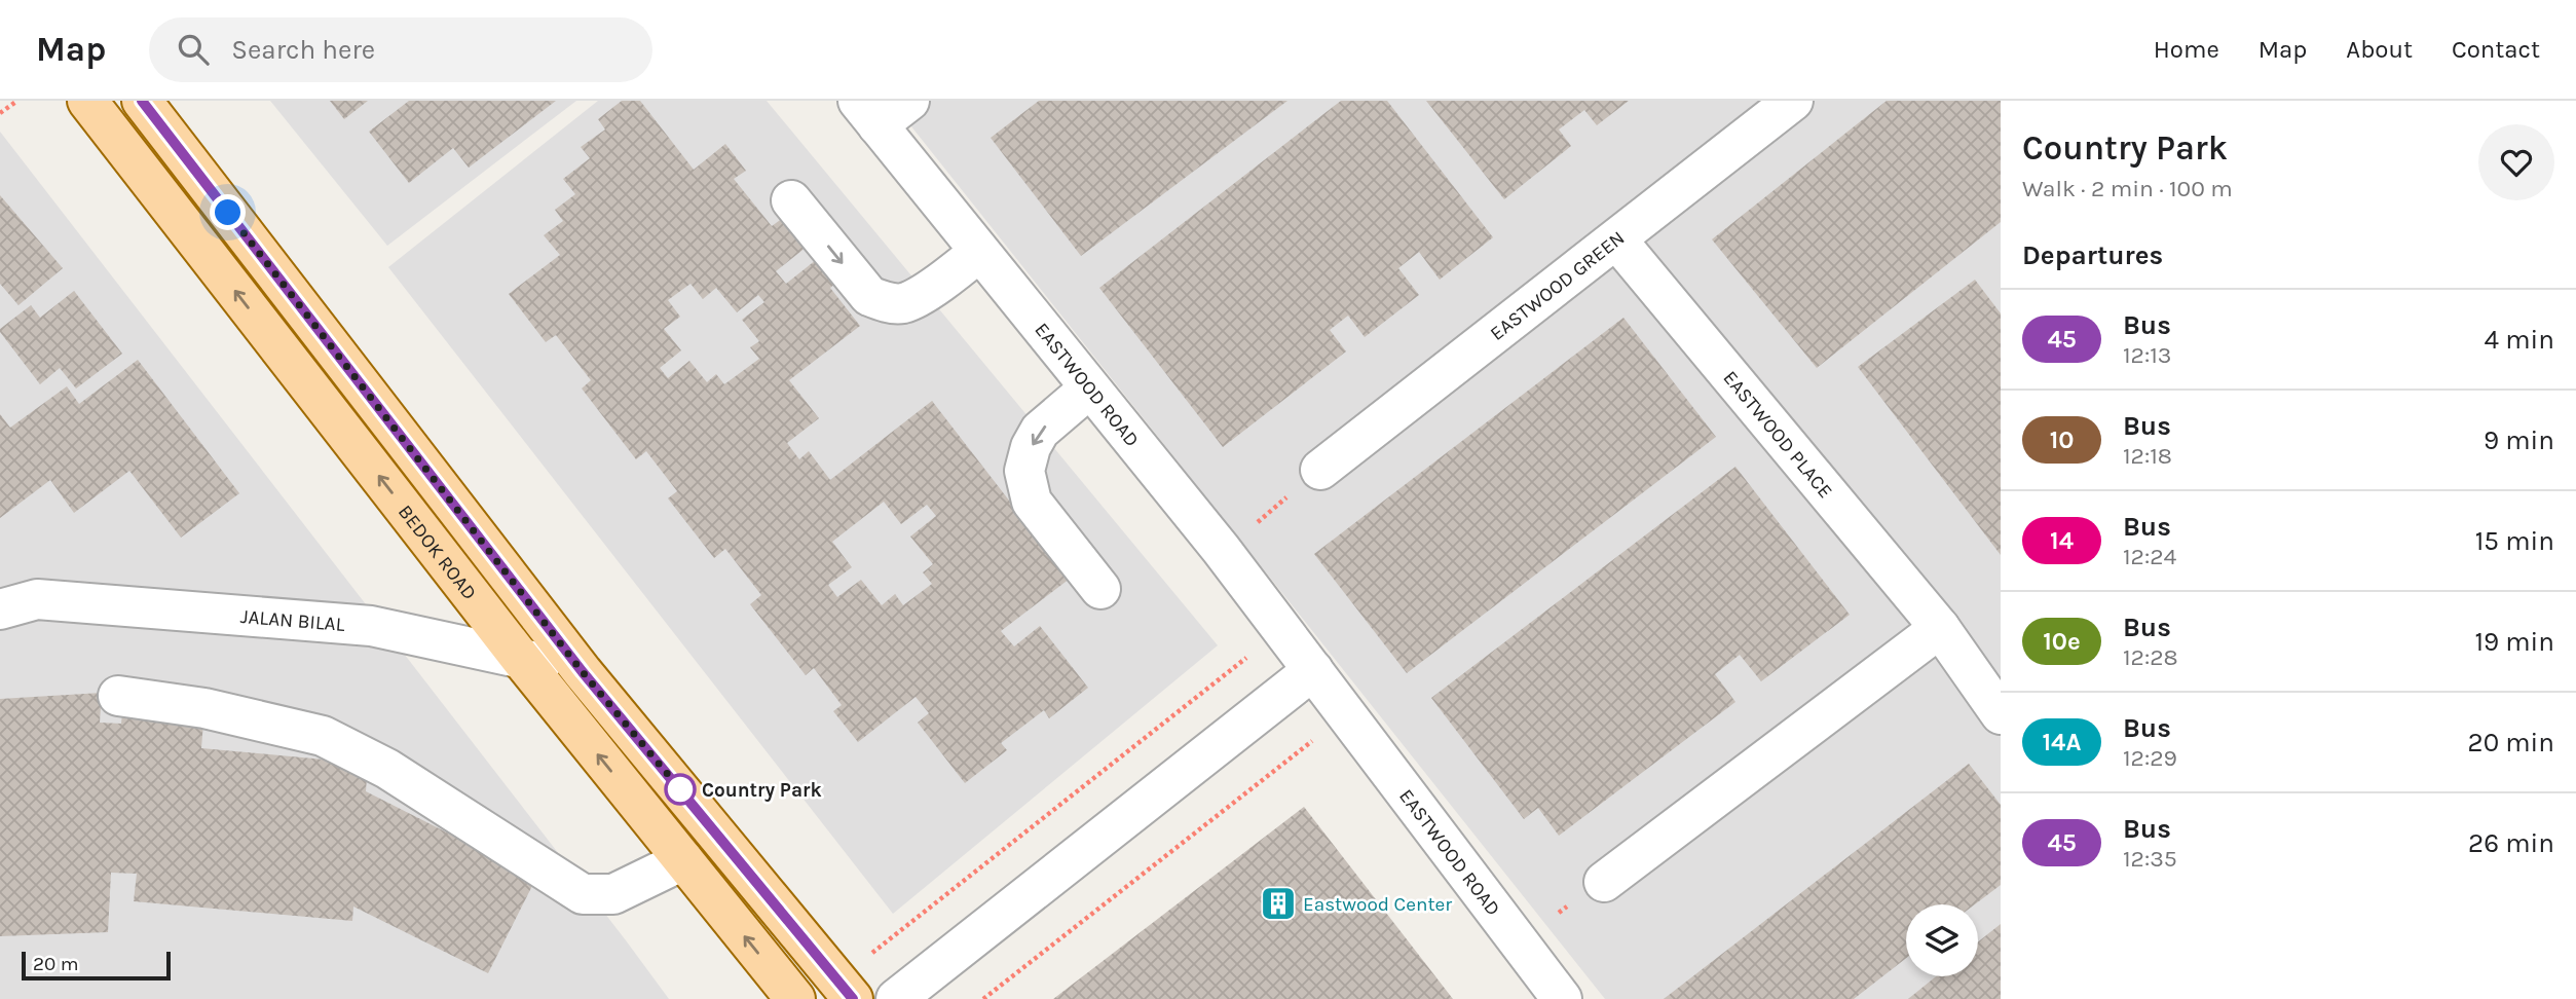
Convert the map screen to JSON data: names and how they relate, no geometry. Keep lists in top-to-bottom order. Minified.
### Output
{"streets":{"main road":["BEDOK ROAD"],"street":["EASTWOOD GREEN","EASTWOOD ROAD","EASTWOOD PLACE","JALAN BILAL"]},"crossings":[["EASTWOOD GREEN","EASTWOOD PLACE"],["BEDOK ROAD","JALAN BILAL"]],"places":{"other":["Country Park"],"building":["Eastwood Center"]},"lines":["bus line 45"],"scale_bar":"20 m","page":{"header":"Map","search":"Search here","nav":["Home","Map","About","Contact"],"heading":[["Country Park","Walk · 2 min · 100 m"],"Departures"],"list":[{"mark":"45","name":"Bus","note":"12:13","value":"4 min"},{"mark":"10","name":"Bus","note":"12:18","value":"9 min"},{"mark":"14","name":"Bus","note":"12:24","value":"15 min"},{"mark":"10e","name":"Bus","note":"12:28","value":"19 min"},{"mark":"14A","name":"Bus","note":"12:29","value":"20 min"},{"mark":"45","name":"Bus","note":"12:35","value":"26 min"}],"scale":"20 m"}}
